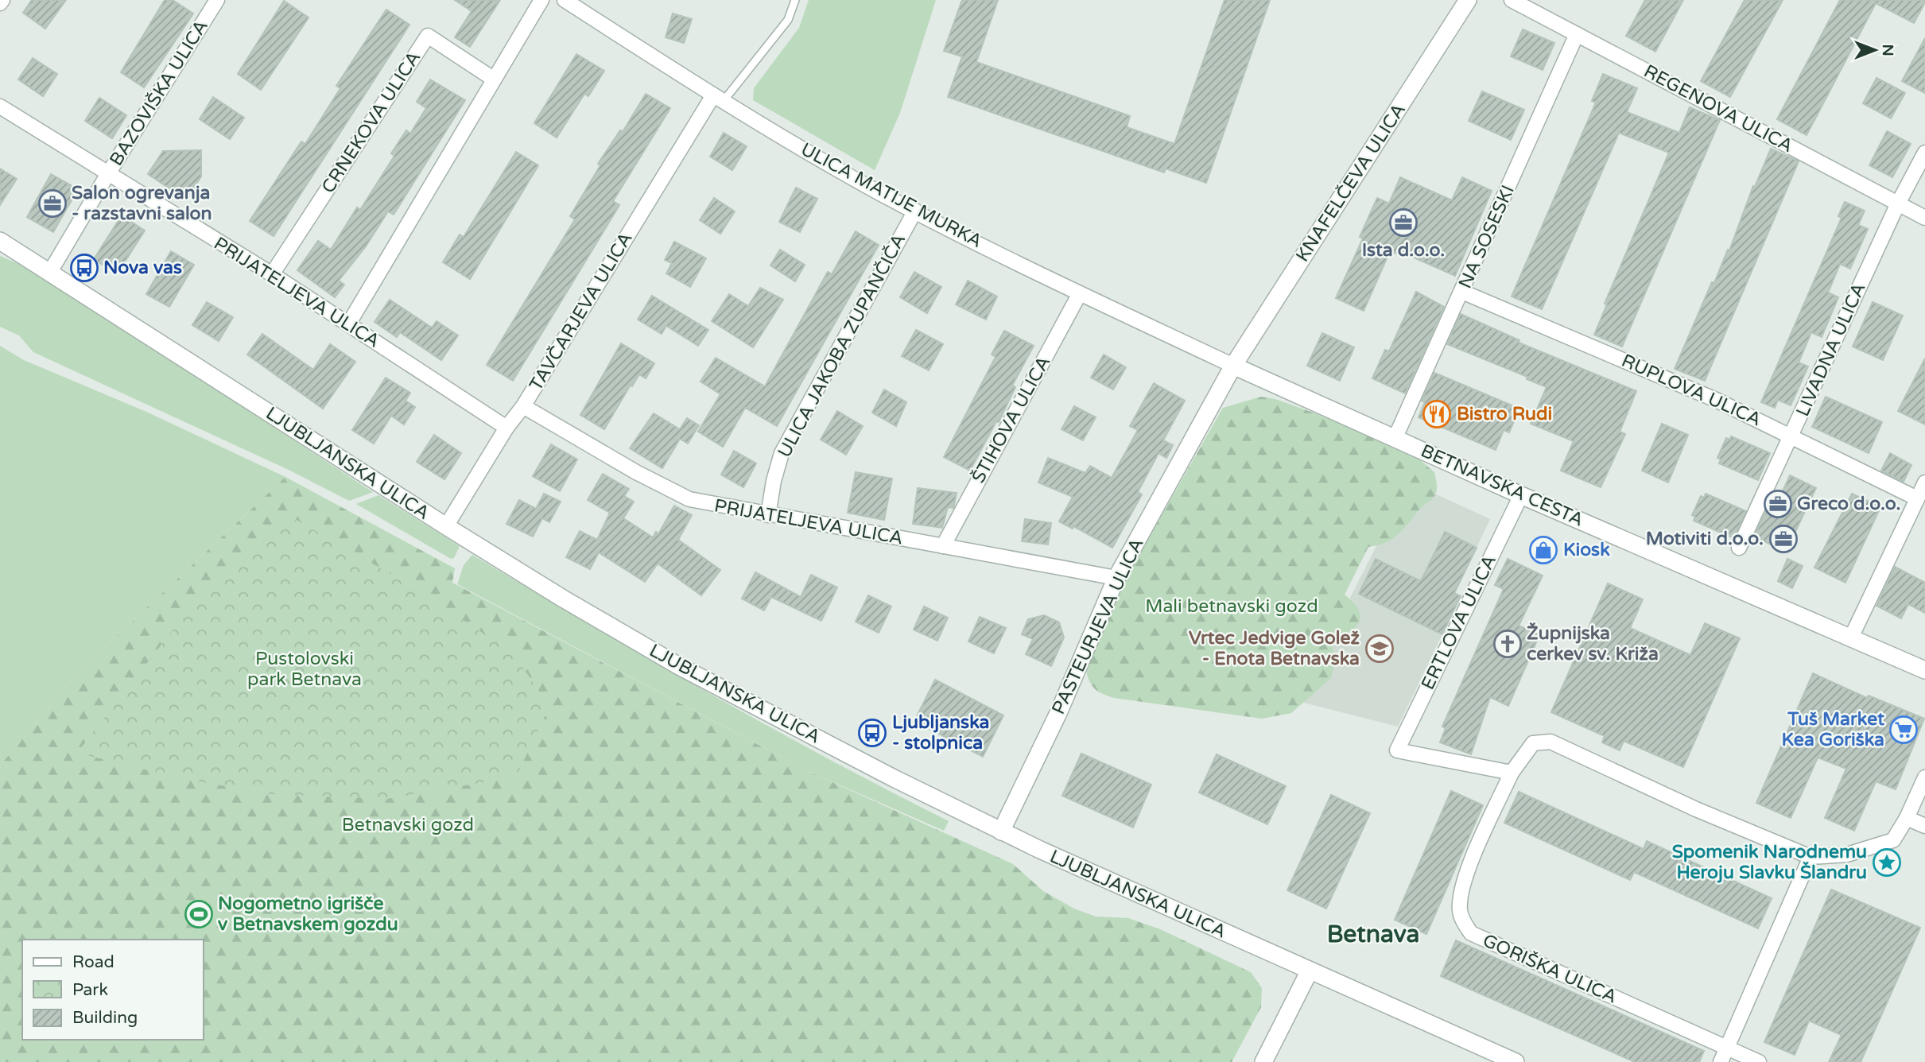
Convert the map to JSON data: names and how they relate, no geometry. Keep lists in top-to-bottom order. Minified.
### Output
{"streets":{"street":["BAZOVIŠKA ULICA","REGENOVA ULICA","CRNEKOVA ULICA","KNAFELČEVA ULICA","ULICA MATIJE MURKA","NA SOSESKI","PRIJATELJEVA ULICA","TAVČARJEVA ULICA","ULICA JAKOBA ZUPANČIČA","LIVADNA ULICA","RUPLOVA ULICA","ŠTIHOVA ULICA","LJUBLJANSKA ULICA","BETNAVSKA CESTA","ERTLOVA ULICA","PASTEURJEVA ULICA","GORIŠKA ULICA"]},"crossings":[["BAZOVIŠKA ULICA","PRIJATELJEVA ULICA"],["BAZOVIŠKA ULICA","LJUBLJANSKA ULICA"],["REGENOVA ULICA","NA SOSESKI"],["REGENOVA ULICA","LIVADNA ULICA"],["CRNEKOVA ULICA","PRIJATELJEVA ULICA"],["KNAFELČEVA ULICA","ULICA MATIJE MURKA"],["KNAFELČEVA ULICA","BETNAVSKA CESTA"],["KNAFELČEVA ULICA","PASTEURJEVA ULICA"],["ULICA MATIJE MURKA","TAVČARJEVA ULICA"],["ULICA MATIJE MURKA","ULICA JAKOBA ZUPANČIČA"],["ULICA MATIJE MURKA","ŠTIHOVA ULICA"],["ULICA MATIJE MURKA","BETNAVSKA CESTA"],["ULICA MATIJE MURKA","PASTEURJEVA ULICA"],["NA SOSESKI","RUPLOVA ULICA"],["NA SOSESKI","BETNAVSKA CESTA"],["PRIJATELJEVA ULICA","TAVČARJEVA ULICA"],["PRIJATELJEVA ULICA","ULICA JAKOBA ZUPANČIČA"],["PRIJATELJEVA ULICA","ŠTIHOVA ULICA"],["PRIJATELJEVA ULICA","PASTEURJEVA ULICA"],["TAVČARJEVA ULICA","LJUBLJANSKA ULICA"],["LIVADNA ULICA","RUPLOVA ULICA"],["LJUBLJANSKA ULICA","PASTEURJEVA ULICA"],["BETNAVSKA CESTA","ERTLOVA ULICA"],["BETNAVSKA CESTA","PASTEURJEVA ULICA"],["ERTLOVA ULICA","GORIŠKA ULICA"]],"districts":["Betnava"],"parks":["Mali betnavski gozd","Pustolovski park Betnava","Betnavski gozd"],"places":{"office":["Salon ogrevanja - razstavni salon","Ista d.o.o.","Greco d.o.o.","Motiviti d.o.o."],"bus stop":["Nova vas","Ljubljanska - stolpnica"],"restaurant":["Bistro Rudi"],"shop":["Kiosk"],"church":["Župnijska cerkev sv. Križa"],"school or university":["Vrtec Jedvige Golež - Enota Betnavska"],"supermarket":["Tuš Market Kea Goriška"],"place":["Spomenik Narodnemu Heroju Slavku Šlandru"],"sports":["Nogometno igrišče v Betnavskem gozdu"]},"legend":["Road","Park","Building"],"north":"right"}
